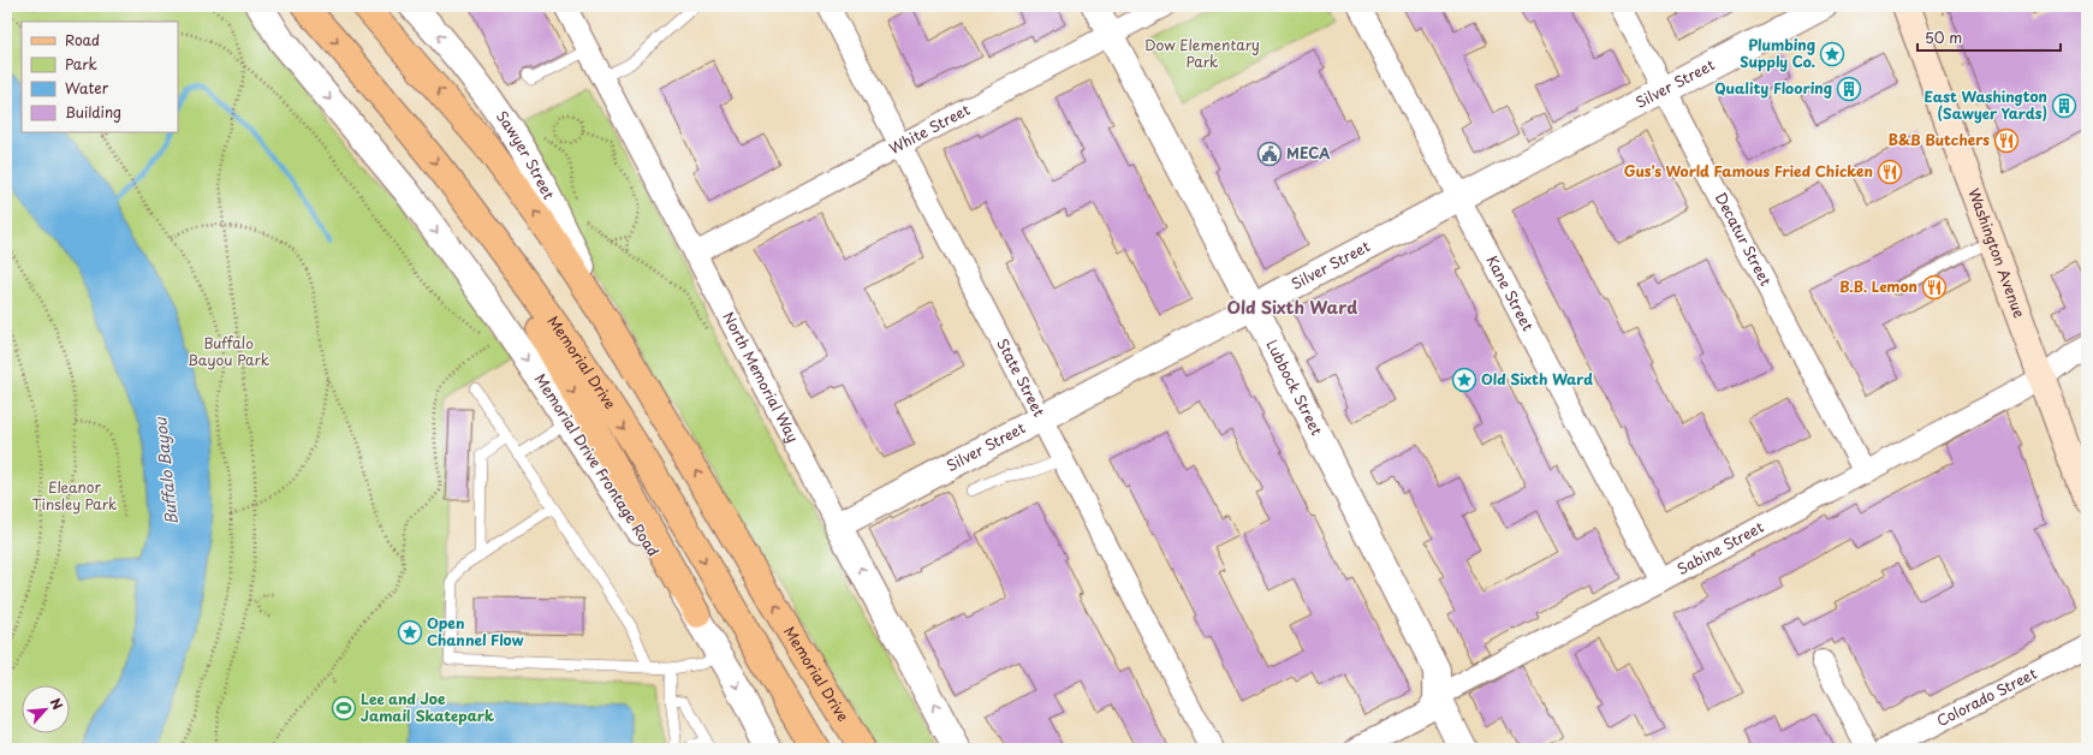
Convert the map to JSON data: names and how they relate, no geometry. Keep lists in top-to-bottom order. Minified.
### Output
{"streets":{"main road":["Washington Avenue","Memorial Drive"],"street":["Silver Street","White Street","Sawyer Street","Decatur Street","Kane Street","North Memorial Way","State Street","Lubbock Street","Memorial Drive Frontage Road","Sabine Street","Colorado Street"]},"crossings":[["Silver Street","Decatur Street"],["Silver Street","Kane Street"],["Silver Street","North Memorial Way"],["Silver Street","State Street"],["Silver Street","Lubbock Street"],["White Street","North Memorial Way"],["White Street","State Street"],["White Street","Lubbock Street"],["Sawyer Street","Memorial Drive"],["Decatur Street","Sabine Street"],["Washington Avenue","Sabine Street"],["Kane Street","Sabine Street"],["Lubbock Street","Sabine Street"]],"one_way":["Sawyer Street","Memorial Drive Frontage Road"],"districts":["Old Sixth Ward"],"water":["Buffalo Bayou"],"parks":["Dow Elementary Park","Buffalo Bayou Park","Eleanor Tinsley Park"],"places":{"place":["Plumbing Supply Co.","Old Sixth Ward","Open Channel Flow"],"building":["Quality Flooring","East Washington (Sawyer Yards)"],"restaurant":["B&B Butchers","Gus's World Famous Fried Chicken","B.B. Lemon"],"public building":["MECA"],"sports":["Lee and Joe Jamail Skatepark"]},"legend":["Road","Park","Water","Building"],"scale_bar":"50 m","north":"top right"}
